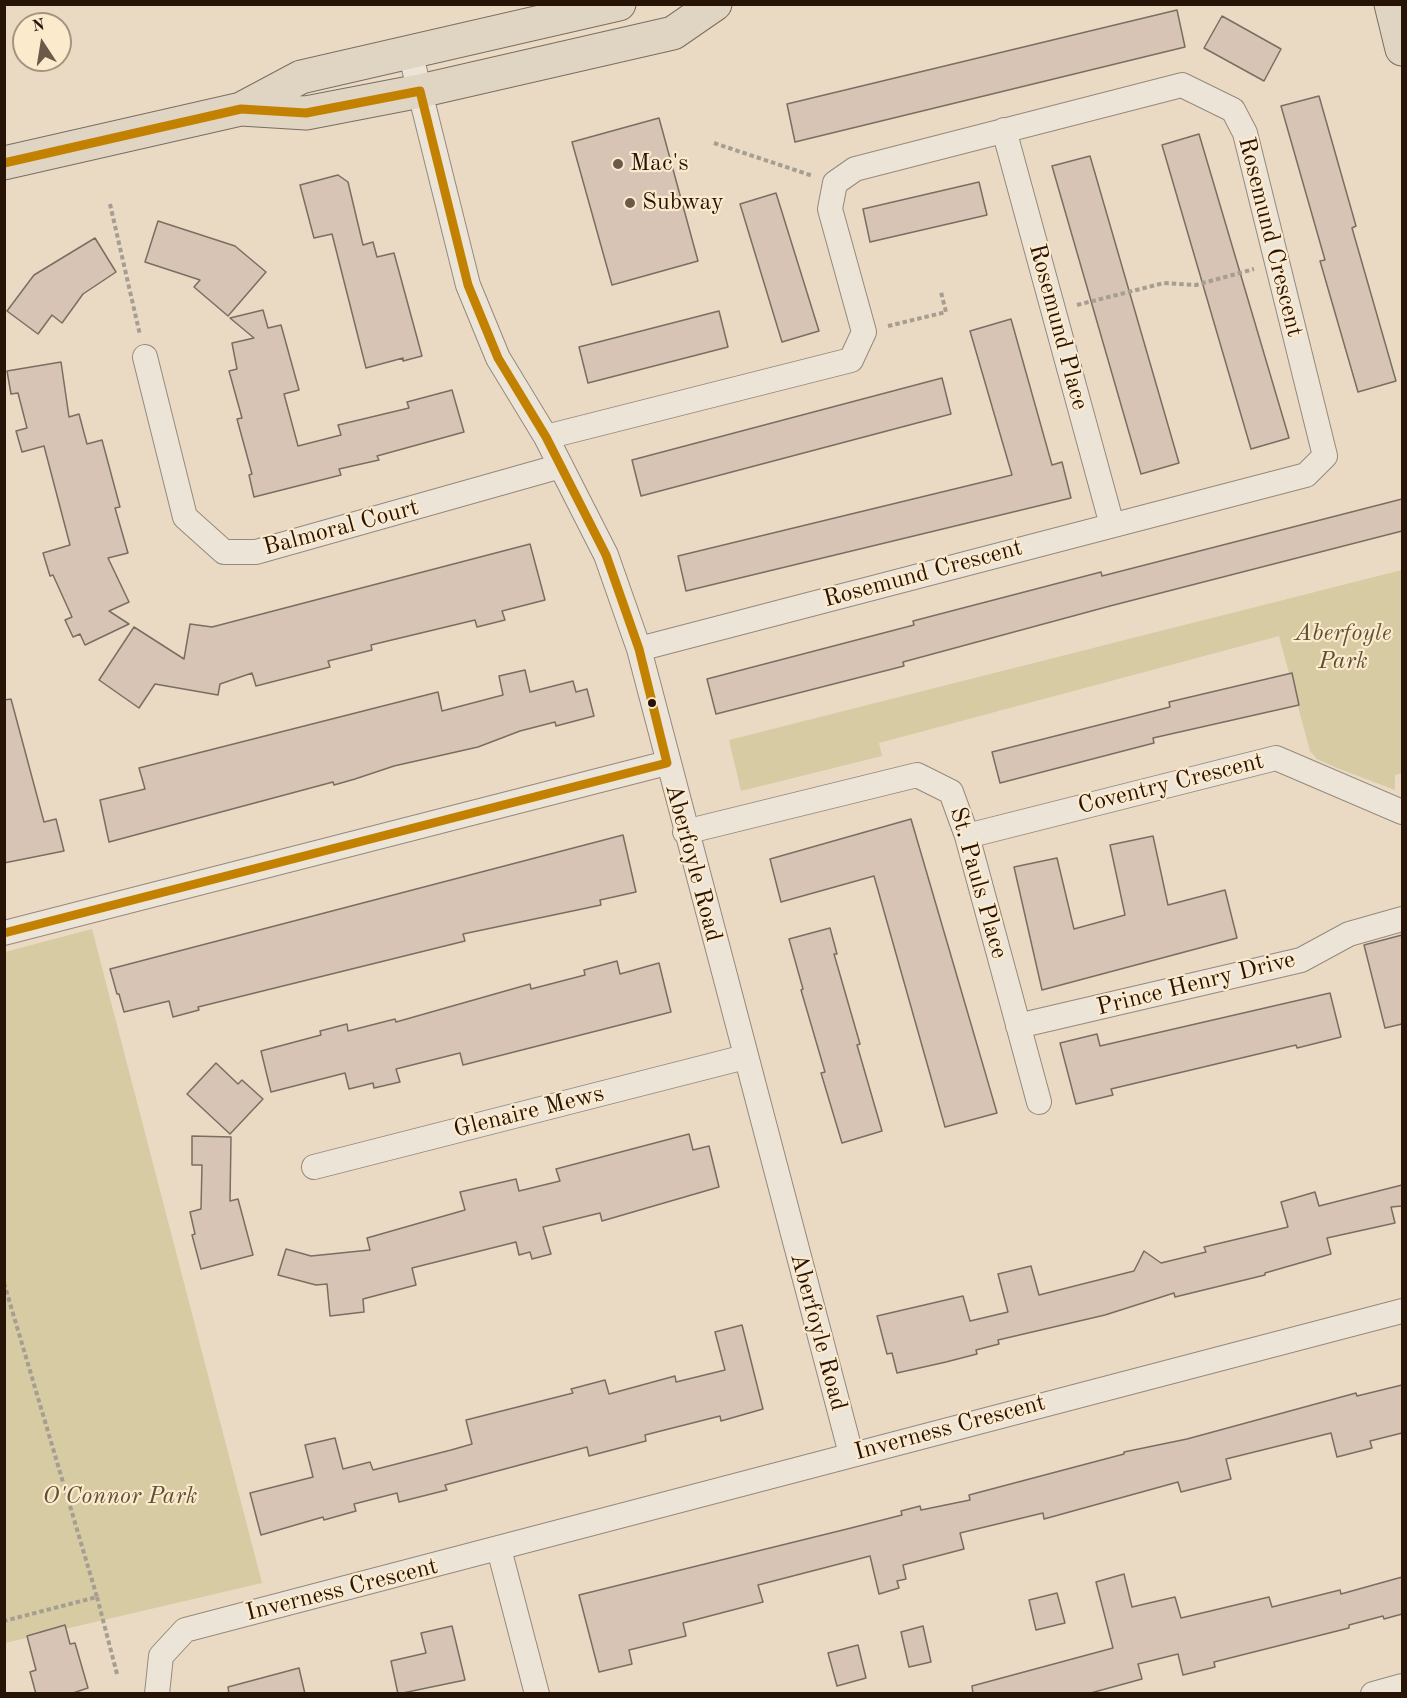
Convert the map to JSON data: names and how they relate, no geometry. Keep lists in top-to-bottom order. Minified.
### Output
{"streets":{"street":["Rosemund Crescent","Rosemund Place","Balmoral Court","Coventry Crescent","Aberfoyle Road","St. Pauls Place","Prince Henry Drive","Glenaire Mews","Inverness Crescent"]},"crossings":[["Rosemund Crescent","Rosemund Place"],["Rosemund Crescent","Aberfoyle Road"],["Balmoral Court","Aberfoyle Road"],["Coventry Crescent","St. Pauls Place"],["Aberfoyle Road","St. Pauls Place"],["Aberfoyle Road","Glenaire Mews"],["Aberfoyle Road","Inverness Crescent"],["St. Pauls Place","Prince Henry Drive"]],"parks":["Aberfoyle Park","O'Connor Park"],"places":["Mac's","Subway"],"north":"top"}
